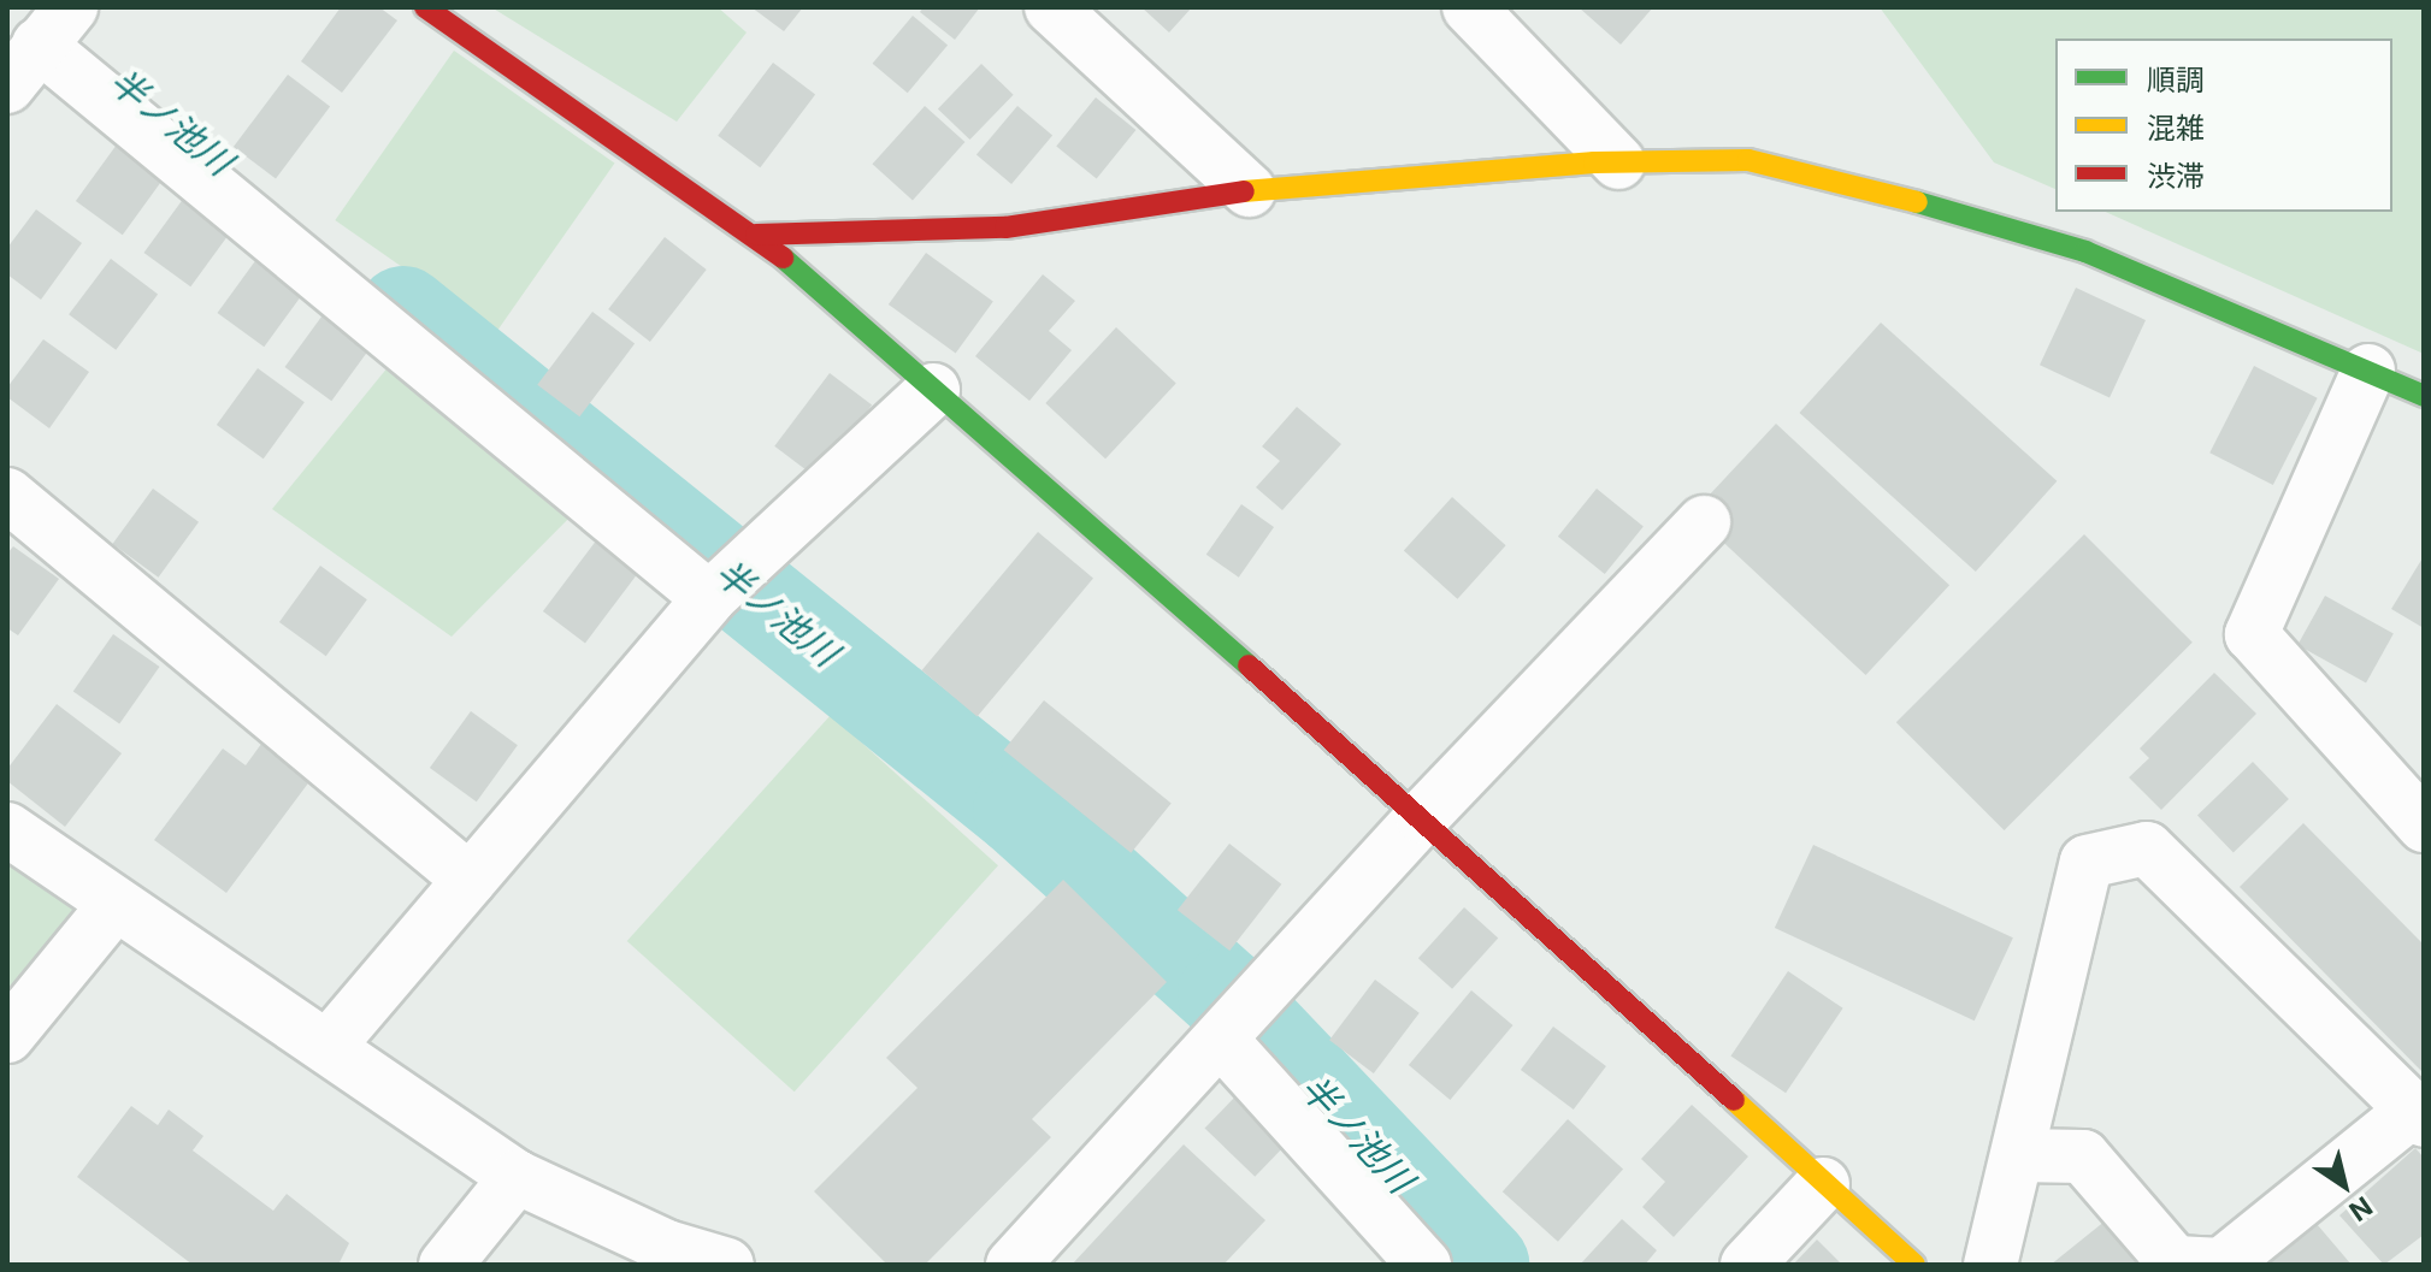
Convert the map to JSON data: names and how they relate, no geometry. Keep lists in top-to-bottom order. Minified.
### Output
{"water":["半ノ池川"],"legend":["順調","混雑","渋滞"],"north":"bottom right"}
